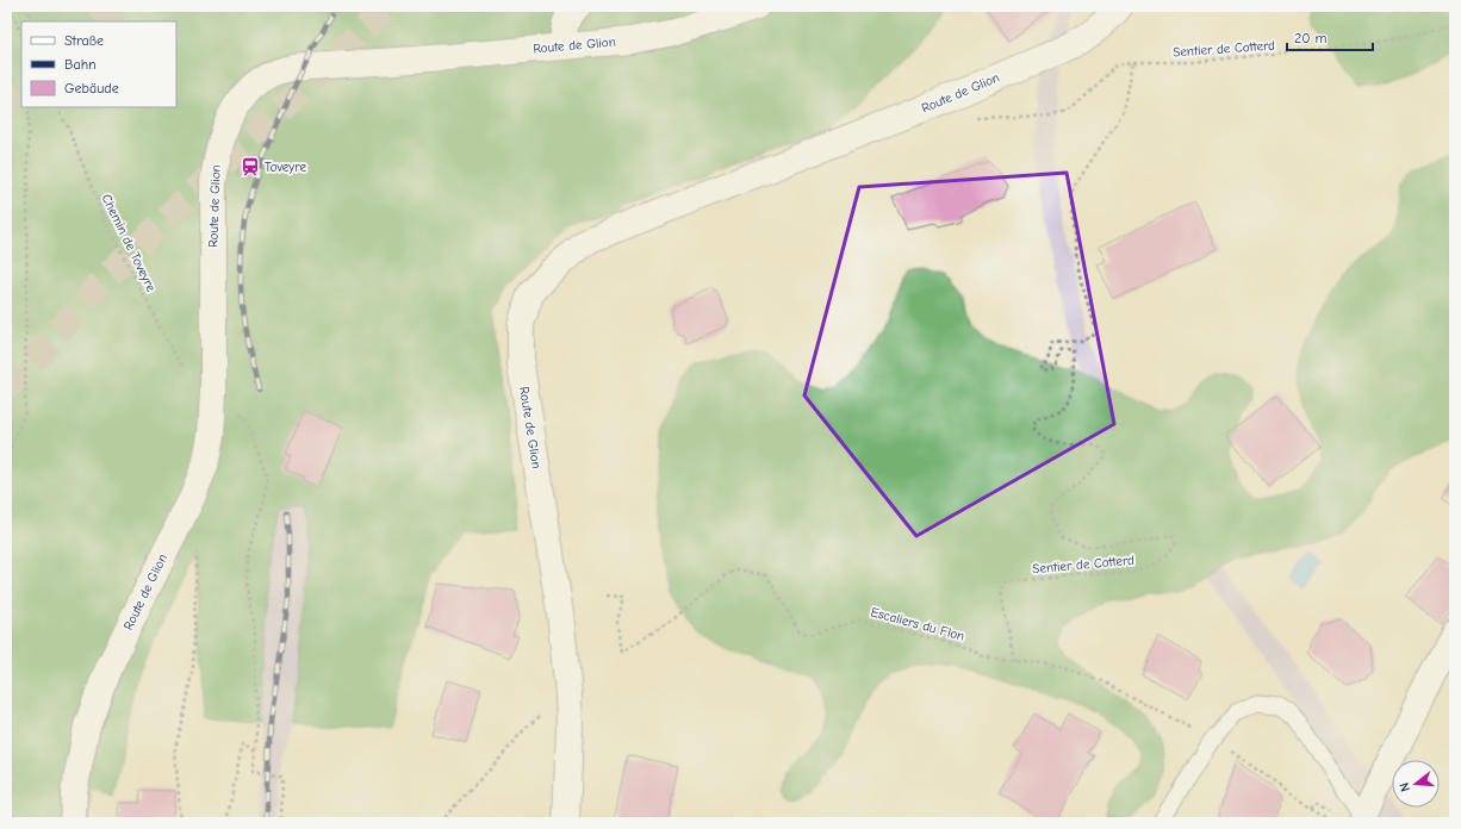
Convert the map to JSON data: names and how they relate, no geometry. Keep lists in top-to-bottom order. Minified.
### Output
{"streets":{"street":["Route de Glion"],"path":["Sentier de Cotterd","Chemin de Toveyre","Escaliers du Flon"]},"crossings":[["Sentier de Cotterd","Escaliers du Flon"]],"places":{"station":["Toveyre"]},"legend":["Straße","Bahn","Gebäude"],"scale_bar":"20 m","north":"left"}
